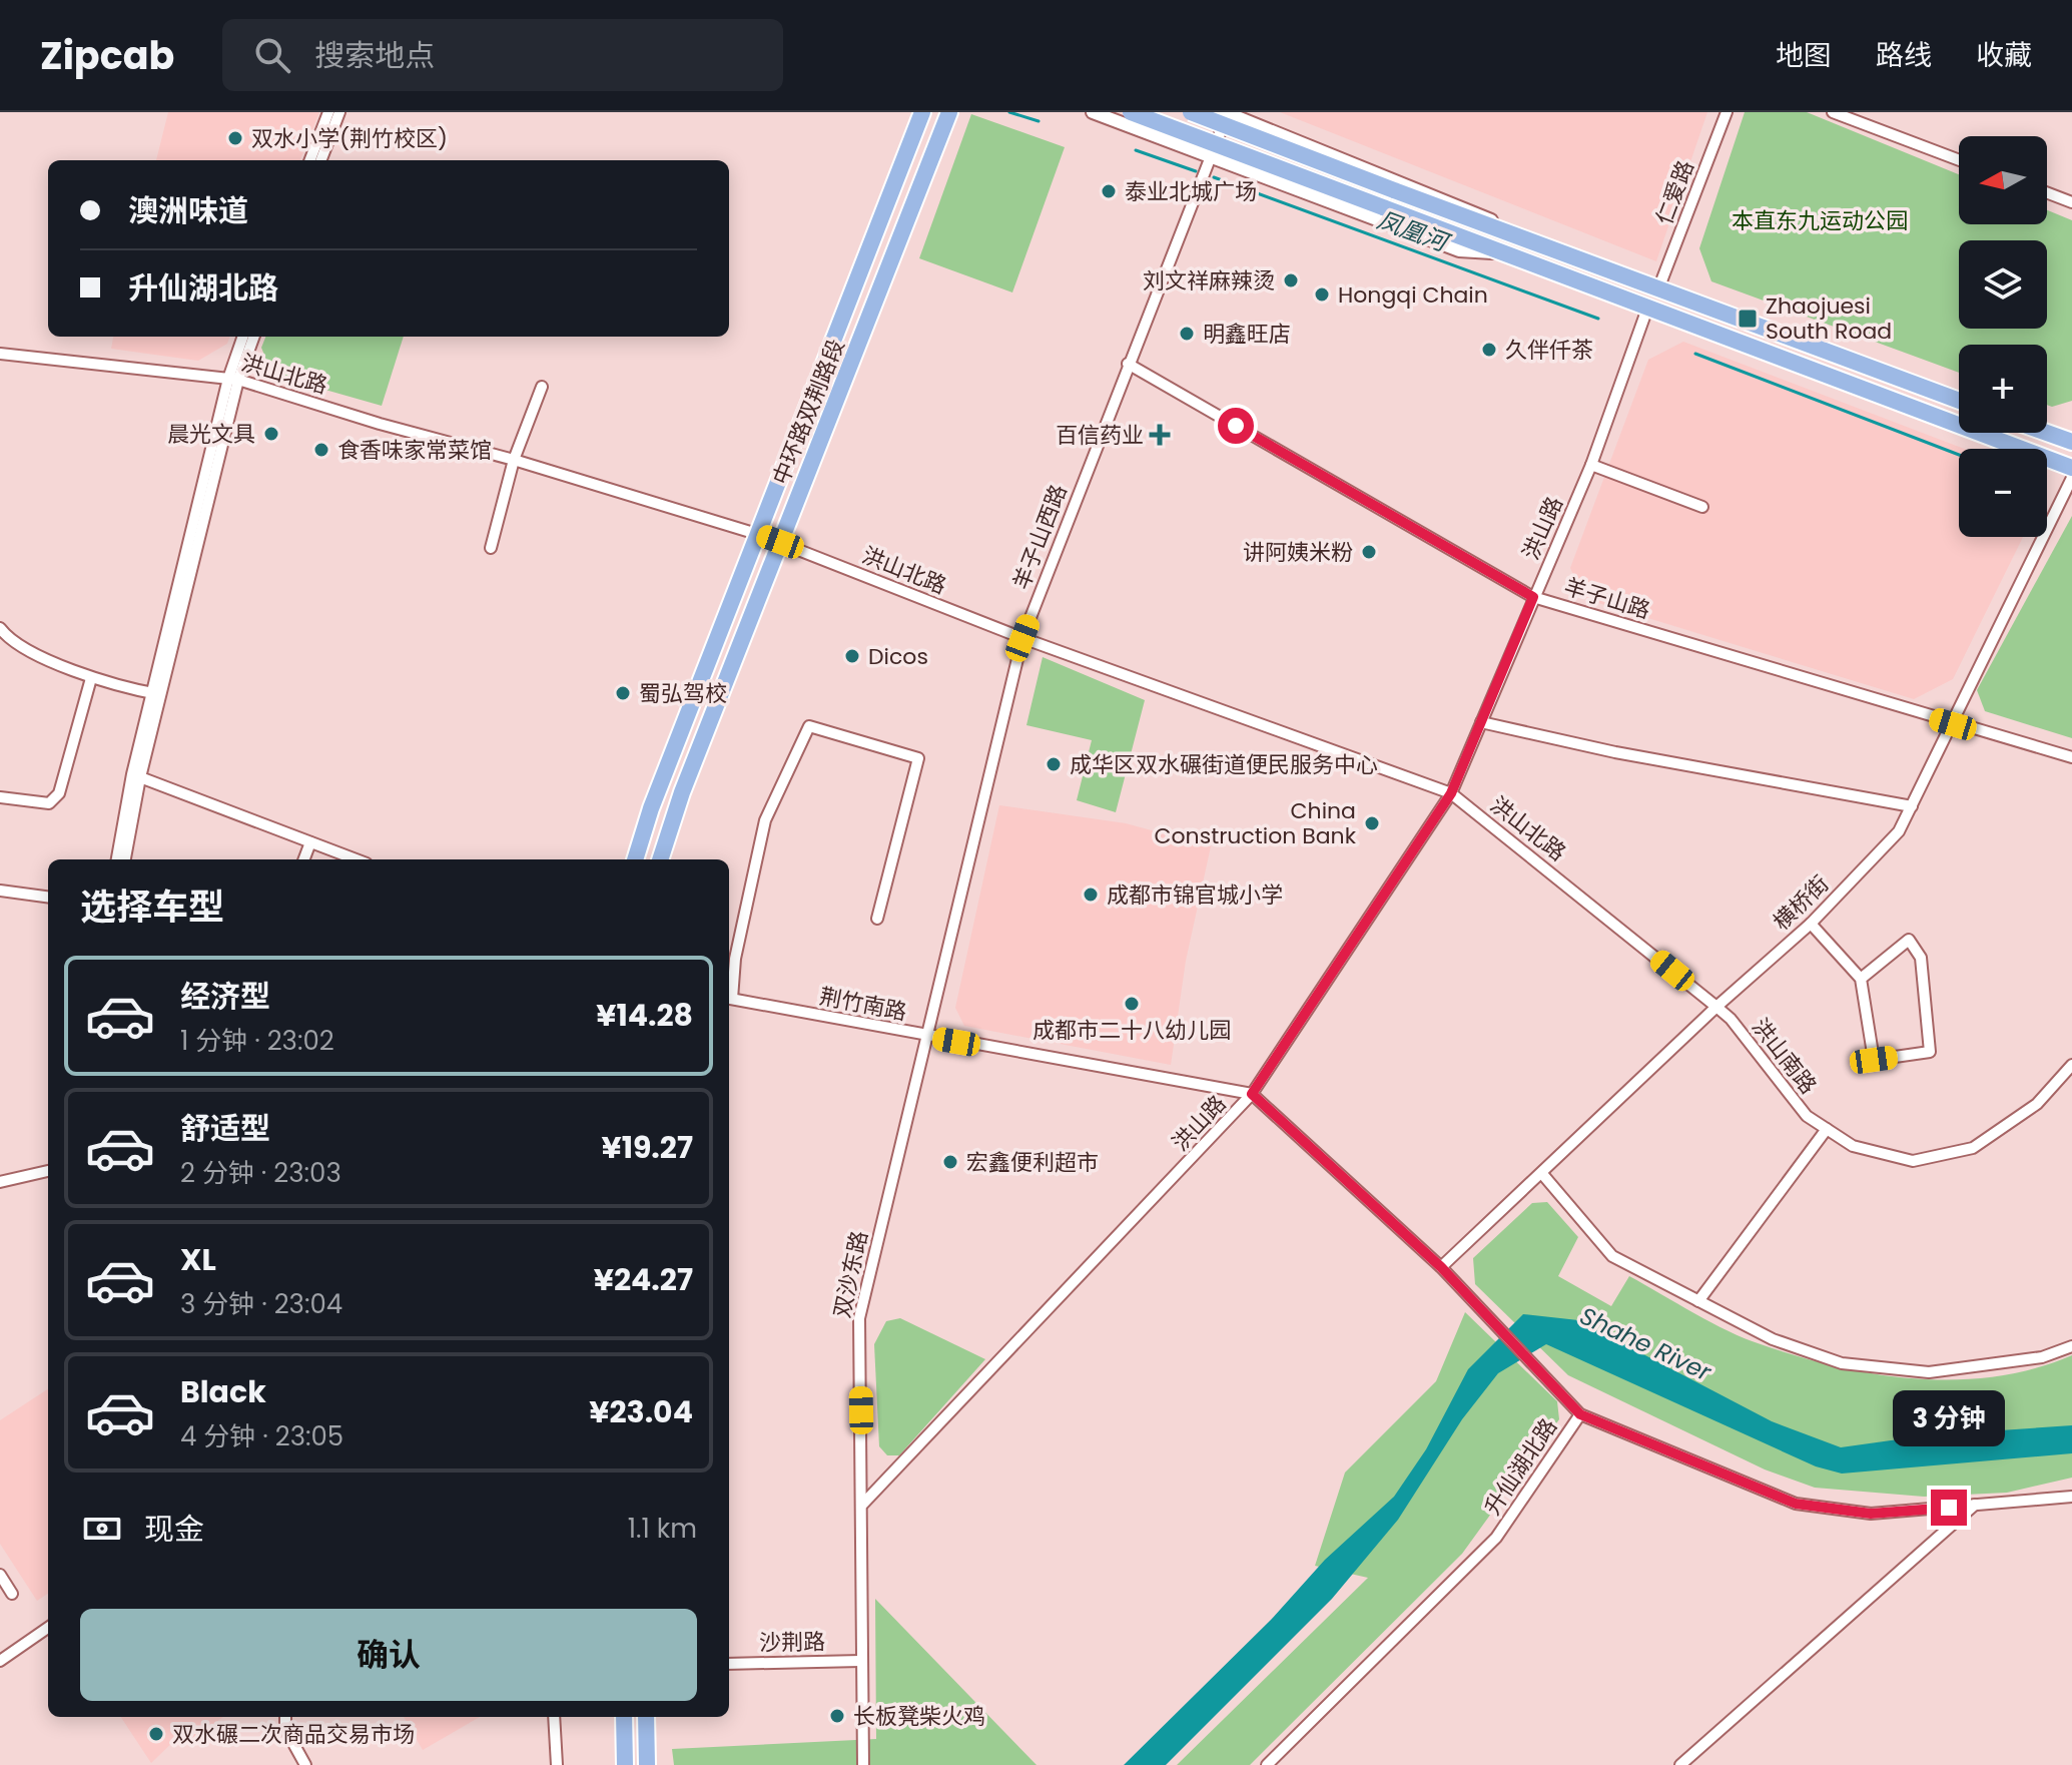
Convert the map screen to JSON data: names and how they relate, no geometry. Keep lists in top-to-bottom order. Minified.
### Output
{"streets":{"main road":["中环路双荆路段"],"street":["仁爱路","洪山北路","洪山路","羊子山西路","羊子山路","横桥街","荆竹南路","洪山南路","双沙东路","升仙湖北路","沙荆路"]},"crossings":[["洪山北路","中环路双荆路段"],["洪山北路","洪山路"],["洪山北路","羊子山西路"],["洪山北路","横桥街"],["洪山北路","洪山南路"],["洪山路","羊子山路"],["洪山路","荆竹南路"],["洪山路","双沙东路"],["羊子山西路","羊子山路"],["羊子山西路","荆竹南路"],["羊子山西路","双沙东路"],["羊子山路","横桥街"],["横桥街","洪山南路"],["荆竹南路","双沙东路"],["双沙东路","沙荆路"]],"water":["凤凰河","Shahe River"],"parks":["本直东九运动公园"],"places":{"other":["双水小学(荆竹校区)","泰业北城广场","刘文祥麻辣烫","Hongqi Chain","明鑫旺店","久伴仟茶","晨光文具","食香味家常菜馆","讲阿姨米粉","Dicos","蜀弘驾校","成华区双水碾街道便民服务中心","China Construction Bank","成都市锦官城小学","成都市二十八幼儿园","宏鑫便利超市","长板凳柴火鸡","双水碾二次商品交易市场"],"transit":["Zhaojuesi South Road"],"health":["百信药业"]},"north":"left","page":{"header":"Zipcab","search":"搜索地点","nav":["地图","路线","收藏"],"map_buttons":["+","−"],"banner":["澳洲味道","升仙湖北路"],"heading":"选择车型","list":[{"name":"经济型","note":"1 分钟 · 23:02","value":"¥14.28"},{"name":"舒适型","note":"2 分钟 · 23:03","value":"¥19.27"},{"name":"XL","note":"3 分钟 · 23:04","value":"¥24.27"},{"name":"Black","note":"4 分钟 · 23:05","value":"¥23.04"}],"bubble":"3 分钟","pay":["现金","1.1 km"],"buttons":"确认"}}
